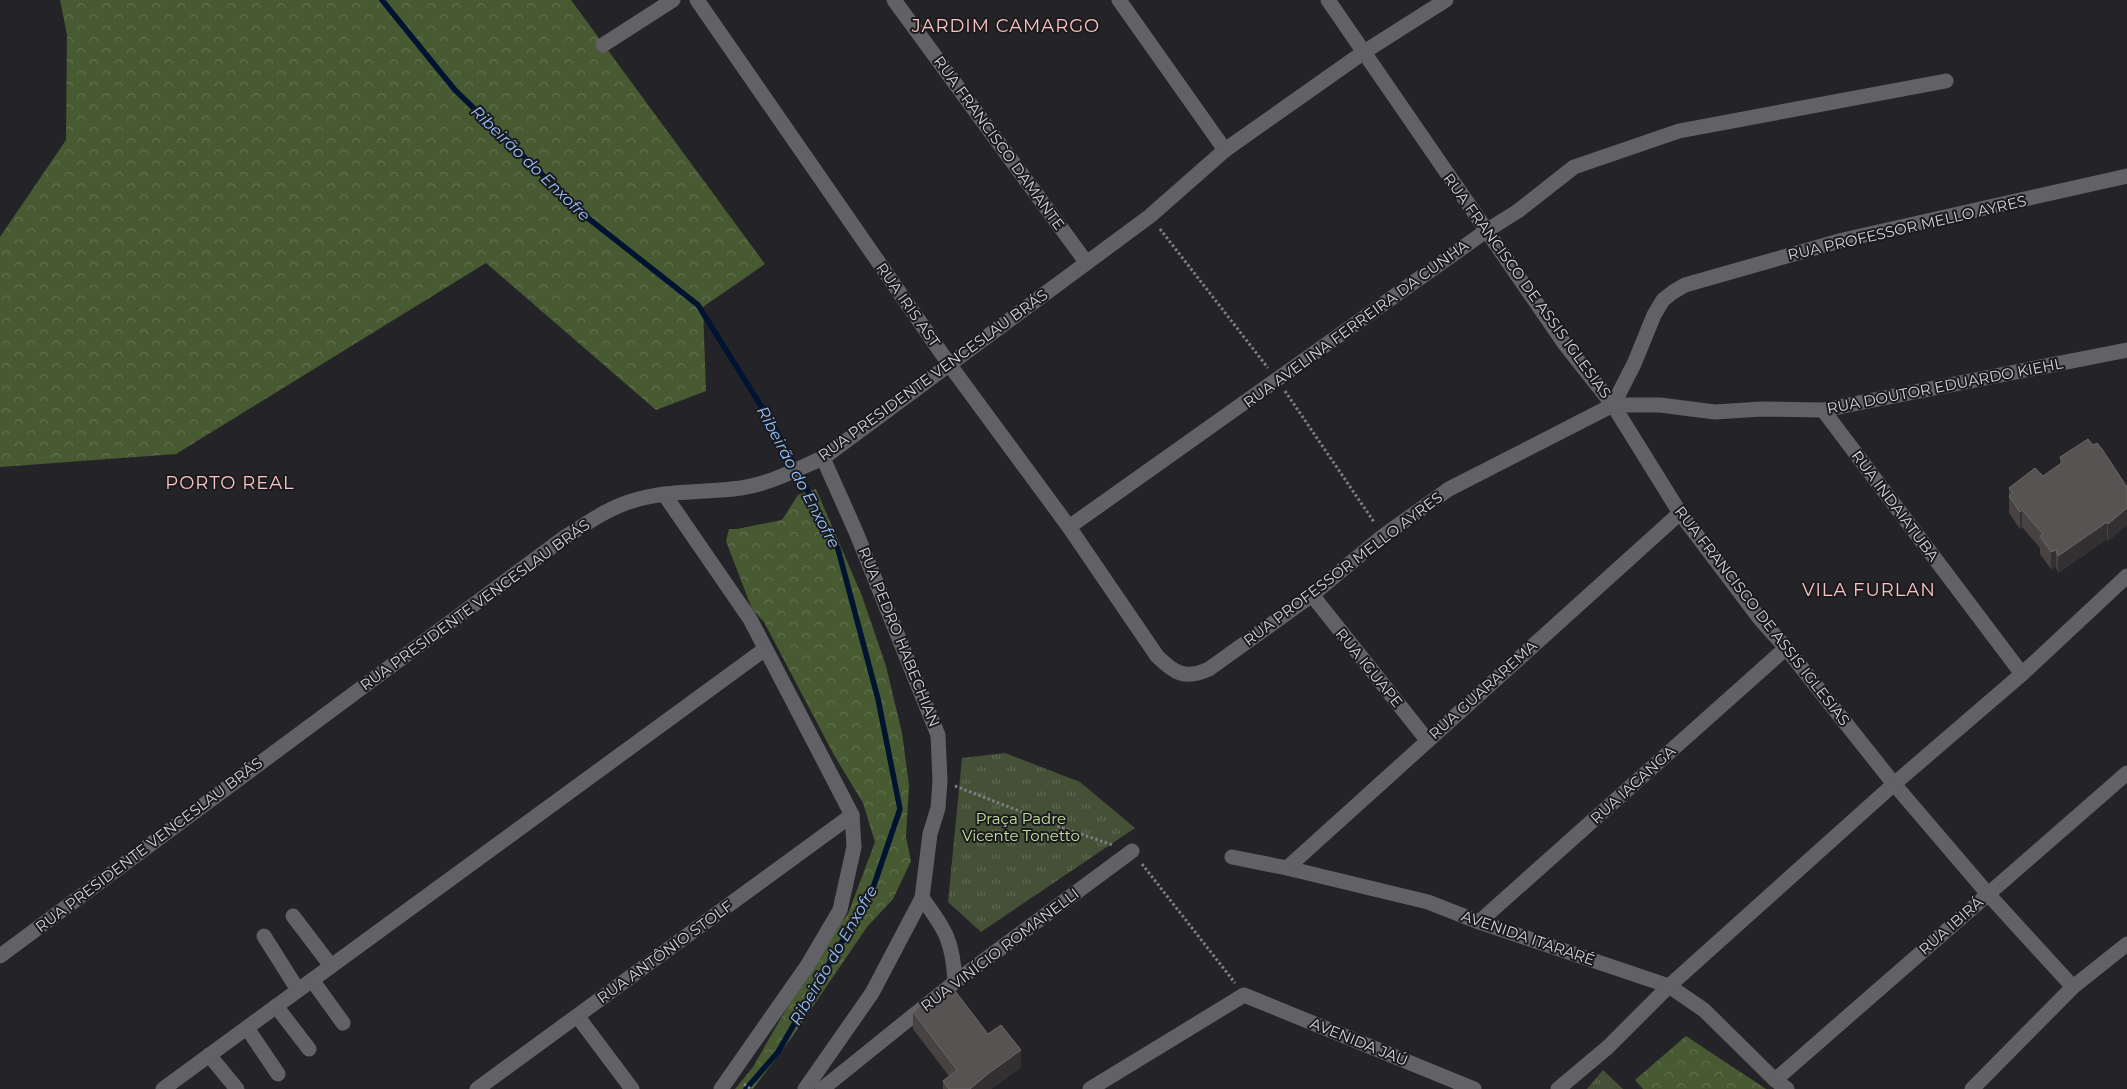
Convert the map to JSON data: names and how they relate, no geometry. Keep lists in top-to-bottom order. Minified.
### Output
{"streets":{"street":["RUA FRANCISCO DAMANTE","RUA PROFESSOR MELLO AYRES","RUA FRANCISCO DE ASSIS IGLESIAS","RUA IRIS AST","RUA AVELINA FERREIRA DA CUNHA","RUA PRESIDENTE VENCESLAU BRÁS","RUA DOUTOR EDUARDO KIEHL","RUA INDAIATUBA","RUA PEDRO HABECHIAN","RUA IGUAPE","RUA GUARAREMA","RUA IACANGA","RUA IBIRÁ","AVENIDA ITARARÉ","RUA VINÍCIO ROMANELLI","RUA ANTÔNIO STOLF","AVENIDA JAÚ"]},"crossings":[["RUA FRANCISCO DAMANTE","RUA PRESIDENTE VENCESLAU BRÁS"],["RUA PROFESSOR MELLO AYRES","RUA FRANCISCO DE ASSIS IGLESIAS"],["RUA PROFESSOR MELLO AYRES","RUA IRIS AST"],["RUA PROFESSOR MELLO AYRES","RUA DOUTOR EDUARDO KIEHL"],["RUA PROFESSOR MELLO AYRES","RUA IGUAPE"],["RUA FRANCISCO DE ASSIS IGLESIAS","RUA AVELINA FERREIRA DA CUNHA"],["RUA FRANCISCO DE ASSIS IGLESIAS","RUA PRESIDENTE VENCESLAU BRÁS"],["RUA FRANCISCO DE ASSIS IGLESIAS","RUA DOUTOR EDUARDO KIEHL"],["RUA FRANCISCO DE ASSIS IGLESIAS","RUA GUARAREMA"],["RUA FRANCISCO DE ASSIS IGLESIAS","RUA IACANGA"],["RUA FRANCISCO DE ASSIS IGLESIAS","RUA IBIRÁ"],["RUA IRIS AST","RUA AVELINA FERREIRA DA CUNHA"],["RUA IRIS AST","RUA PRESIDENTE VENCESLAU BRÁS"],["RUA PRESIDENTE VENCESLAU BRÁS","RUA PEDRO HABECHIAN"],["RUA DOUTOR EDUARDO KIEHL","RUA INDAIATUBA"],["RUA IGUAPE","RUA GUARAREMA"],["RUA GUARAREMA","AVENIDA ITARARÉ"],["RUA IACANGA","AVENIDA ITARARÉ"],["RUA IBIRÁ","AVENIDA ITARARÉ"]],"districts":["JARDIM CAMARGO","PORTO REAL","VILA FURLAN"],"water":["Ribeirão do Enxofre"],"parks":["Praça Padre Vicente Tonetto"]}
